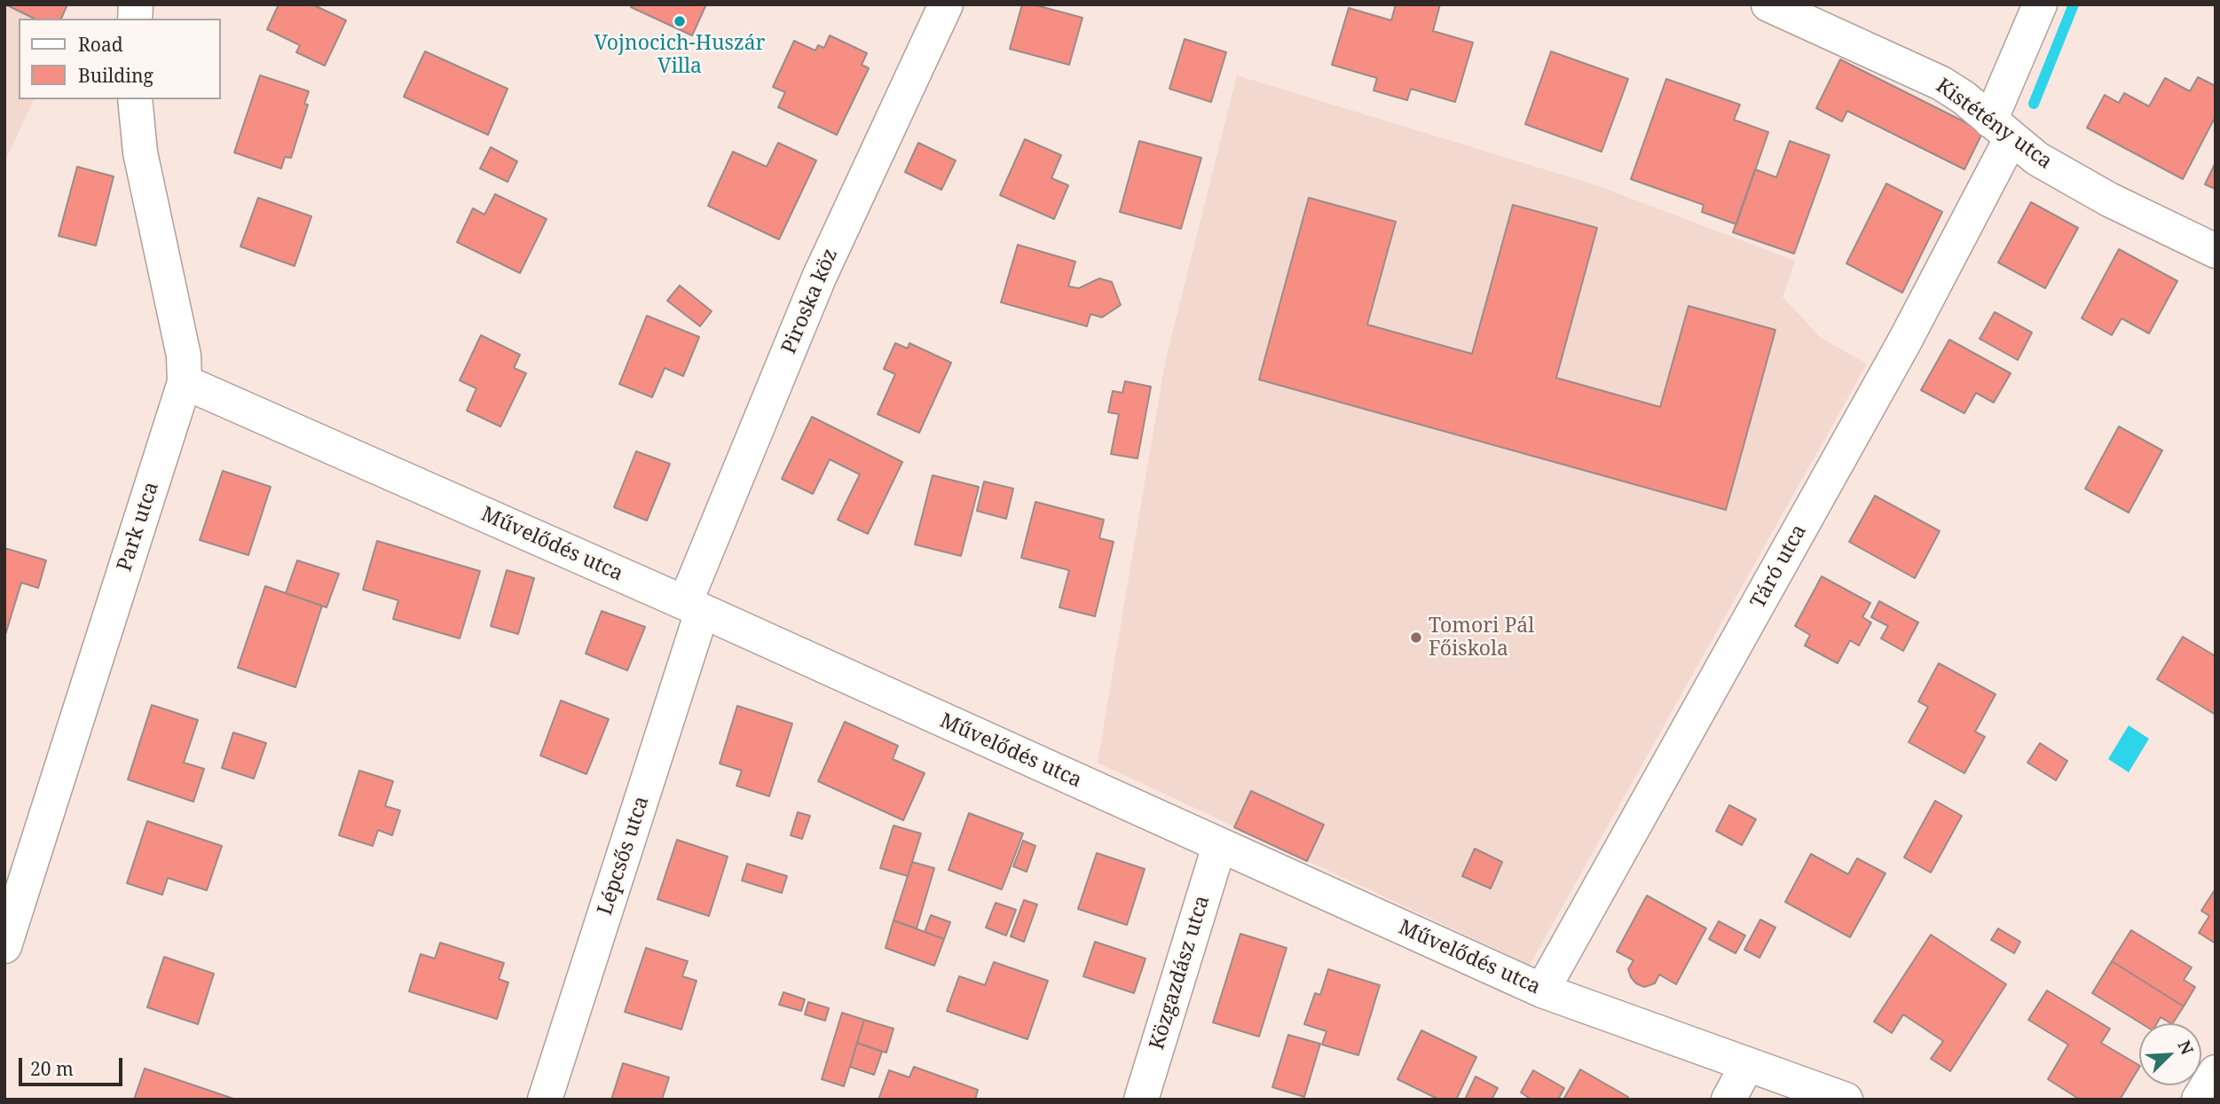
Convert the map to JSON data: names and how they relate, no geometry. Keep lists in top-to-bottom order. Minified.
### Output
{"streets":{"street":["Kistétény utca","Piroska köz","Park utca","Művelődés utca","Táró utca","Lépcsős utca","Közgazdász utca"]},"crossings":[["Kistétény utca","Táró utca"],["Piroska köz","Művelődés utca"],["Piroska köz","Lépcsős utca"],["Park utca","Művelődés utca"],["Művelődés utca","Táró utca"],["Művelődés utca","Lépcsős utca"],["Művelődés utca","Közgazdász utca"]],"places":["Vojnocich-Huszár Villa","Tomori Pál Főiskola"],"legend":["Road","Building"],"scale_bar":"20 m","north":"top right"}
